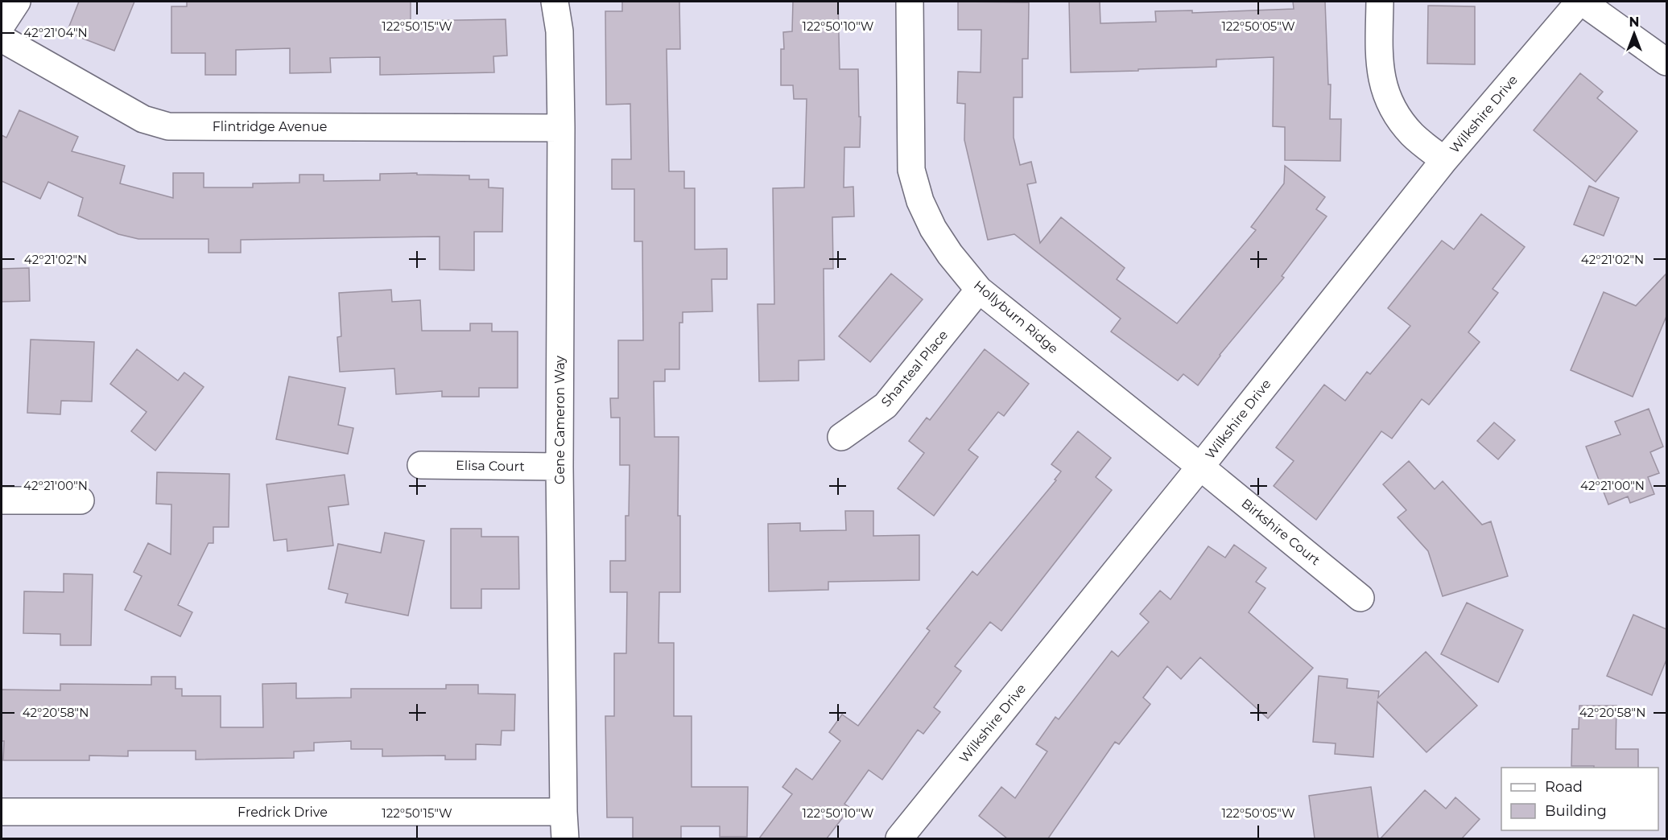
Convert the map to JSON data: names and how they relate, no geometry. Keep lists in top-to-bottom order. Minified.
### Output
{"streets":{"street":["Wilkshire Drive","Flintridge Avenue","Hollyburn Ridge","Shanteal Place","Gene Cameron Way","Elisa Court","Birkshire Court","Fredrick Drive"]},"crossings":[["Wilkshire Drive","Hollyburn Ridge"],["Wilkshire Drive","Birkshire Court"],["Flintridge Avenue","Gene Cameron Way"],["Hollyburn Ridge","Shanteal Place"],["Hollyburn Ridge","Birkshire Court"],["Gene Cameron Way","Elisa Court"],["Gene Cameron Way","Fredrick Drive"]],"legend":["Road","Building"],"north":"top","coordinates":["122°50'15\"W","122°50'10\"W","122°50'05\"W","42°21'04\"N","42°21'02\"N","42°21'00\"N","42°20'58\"N"]}
